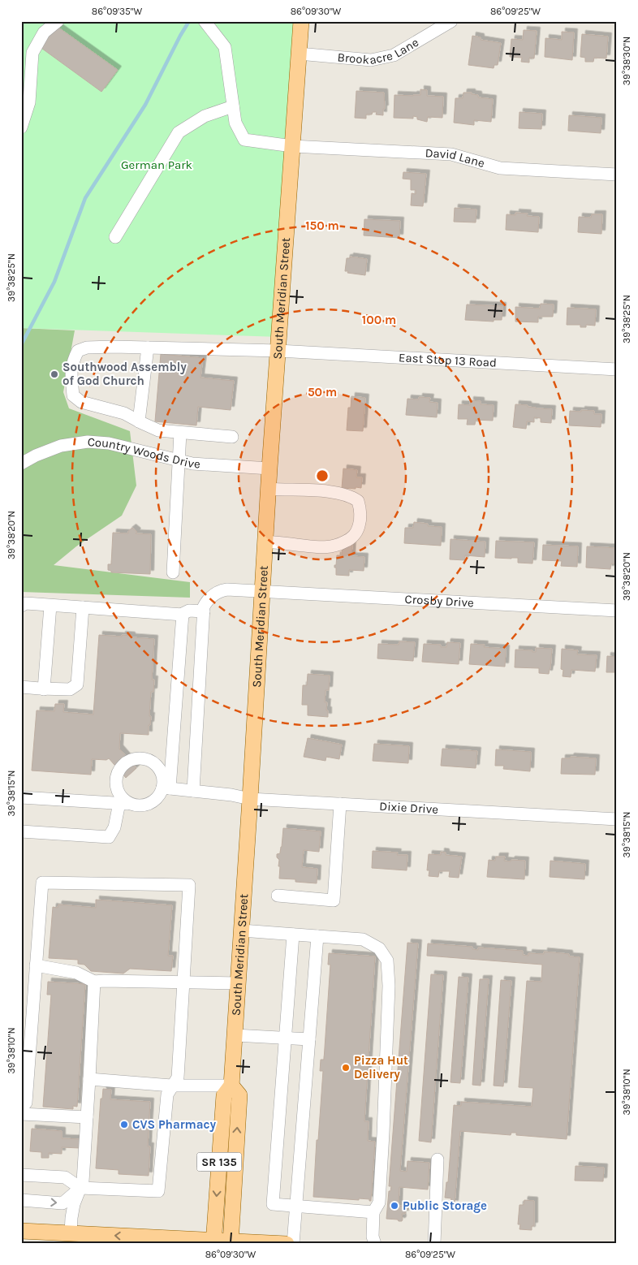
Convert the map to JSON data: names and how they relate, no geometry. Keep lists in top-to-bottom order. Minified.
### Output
{"streets":{"main road":["South Meridian Street","SR 135"],"street":["Brookacre Lane","David Lane","East Stop 13 Road","Country Woods Drive","Crosby Drive","Dixie Drive"]},"crossings":[["Brookacre Lane","South Meridian Street"],["David Lane","South Meridian Street"],["South Meridian Street","East Stop 13 Road"],["South Meridian Street","Country Woods Drive"],["South Meridian Street","Crosby Drive"],["South Meridian Street","Dixie Drive"]],"parks":["German Park"],"places":["Southwood Assembly of God Church","Pizza Hut Delivery","CVS Pharmacy","Public Storage"],"coordinates":["86°09'35\"W","86°09'30\"W","86°09'25\"W","39°38'30\"N","39°38'25\"N","39°38'20\"N","39°38'15\"N","39°38'10\"N"],"rings":["150 m","100 m","50 m"]}
